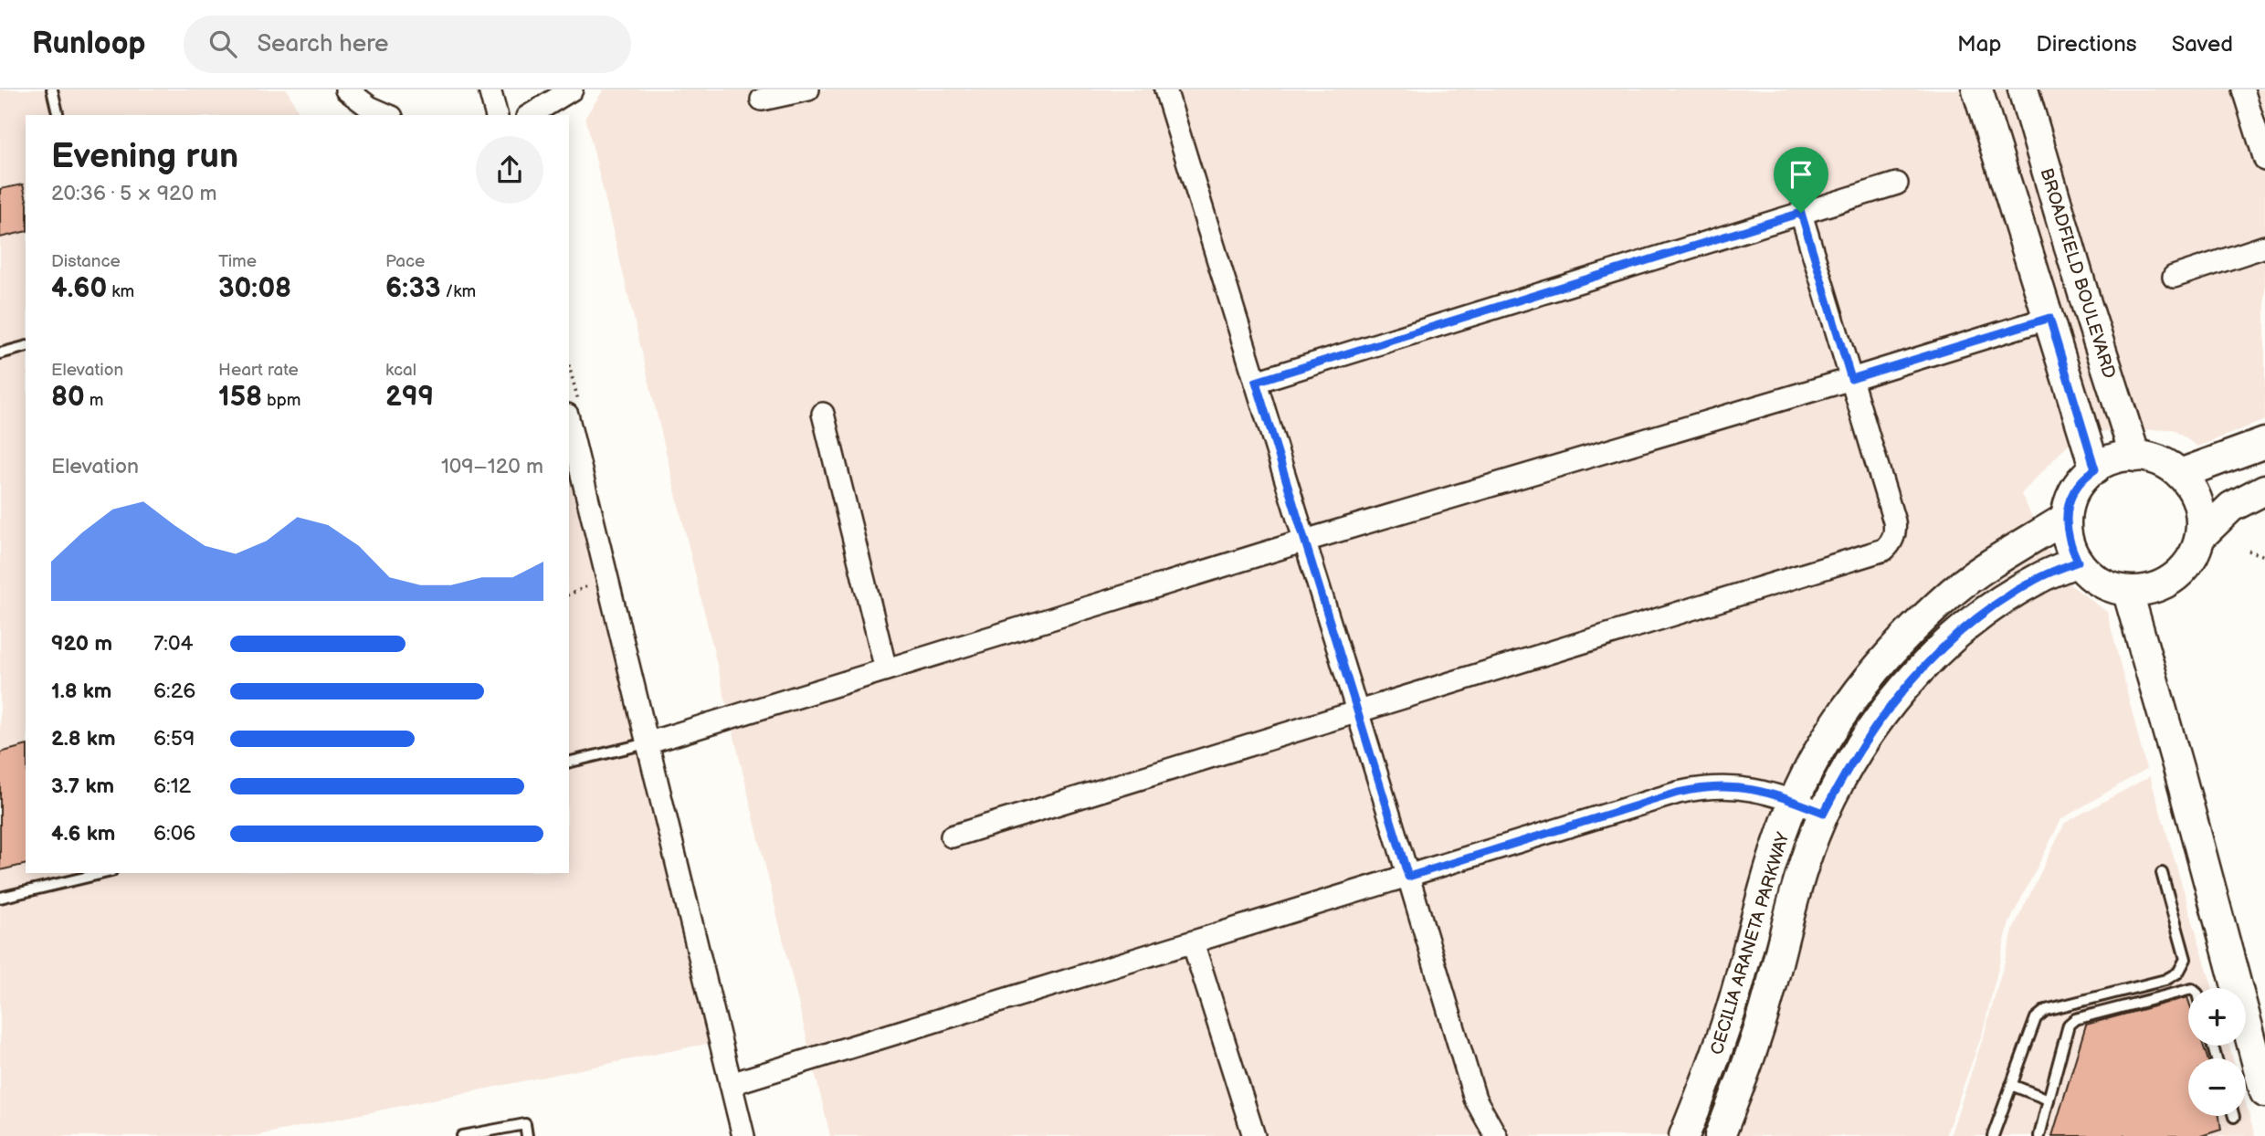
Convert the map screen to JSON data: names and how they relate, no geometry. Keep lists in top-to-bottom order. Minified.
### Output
{"streets":{"street":["BROADFIELD BOULEVARD","CECILIA ARANETA PARKWAY"]},"crossings":[["BROADFIELD BOULEVARD","CECILIA ARANETA PARKWAY"]],"page":{"header":"Runloop","search":"Search here","nav":["Map","Directions","Saved"],"heading":["Evening run","20:36 · 5 × 920 m"],"stats":[["Distance","4.60 km"],["Time","30:08"],["Pace","6:33 /km"],["Elevation","80 m"],["Heart rate","158 bpm"],["kcal","299"]],"chart":["Elevation","109–120 m"],"list":[{"name":"920 m","note":"7:04"},{"name":"1.8 km","note":"6:26"},{"name":"2.8 km","note":"6:59"},{"name":"3.7 km","note":"6:12"},{"name":"4.6 km","note":"6:06"}],"map_buttons":["+","−"]}}
